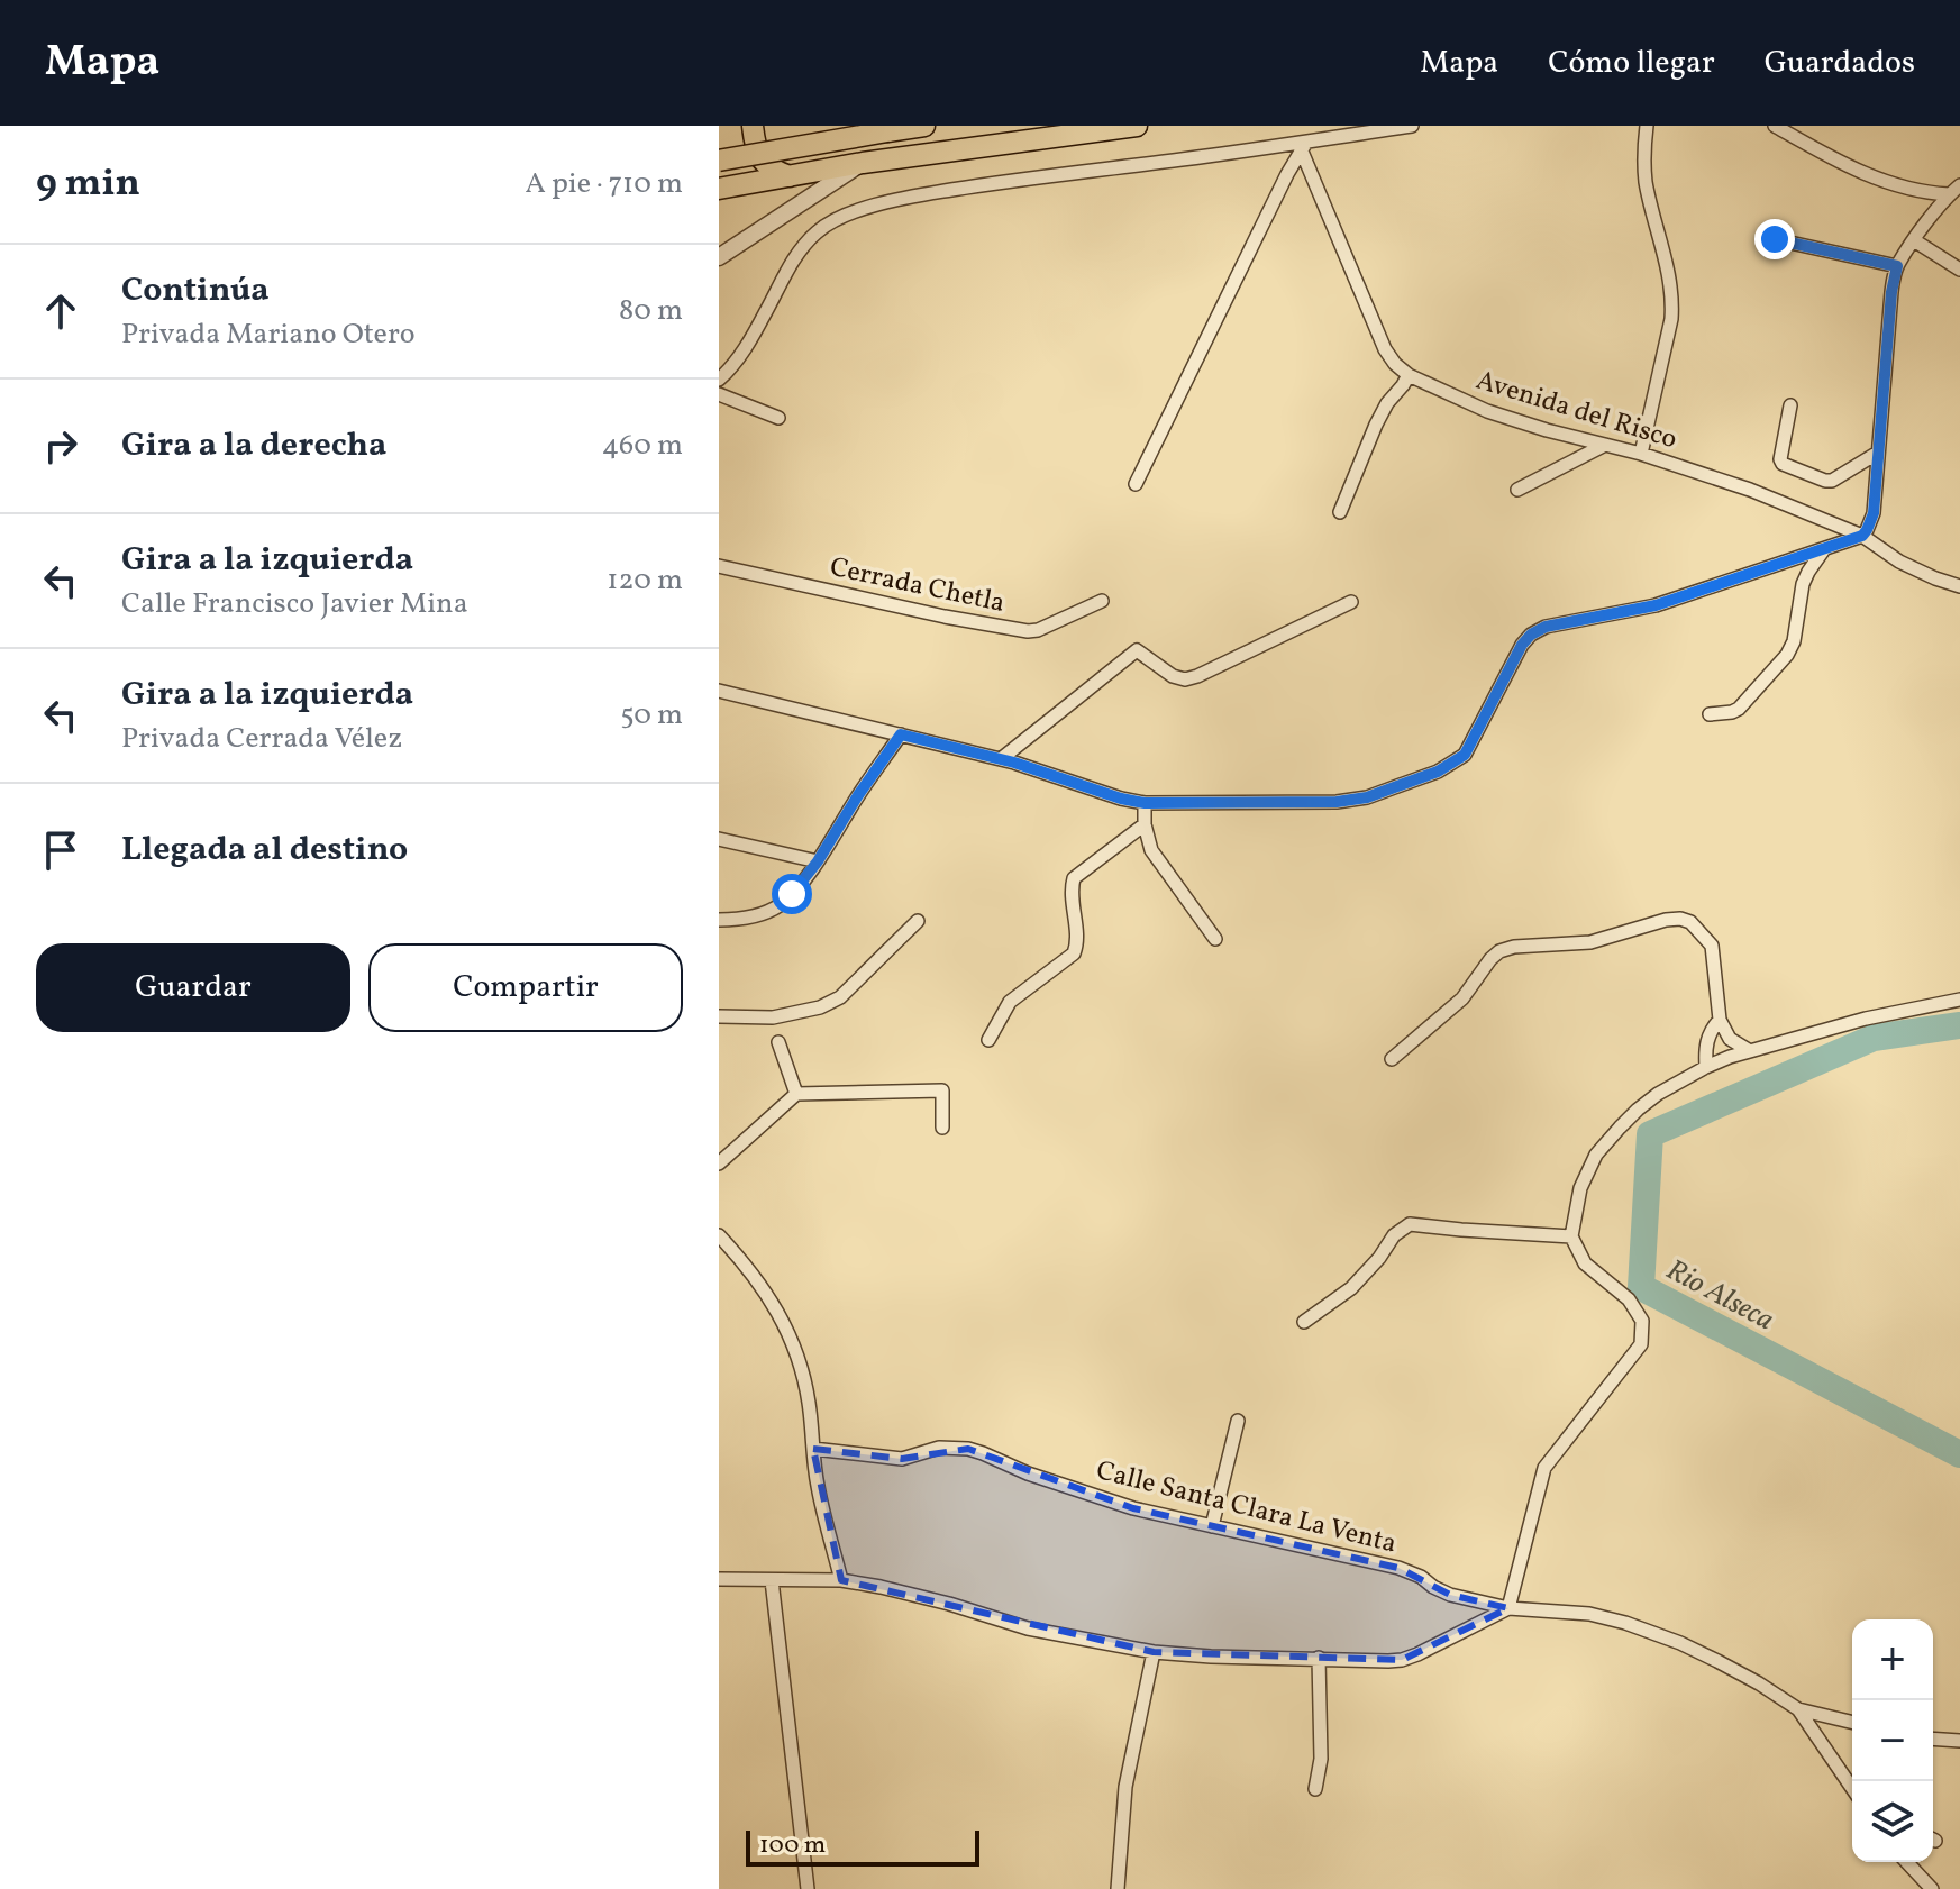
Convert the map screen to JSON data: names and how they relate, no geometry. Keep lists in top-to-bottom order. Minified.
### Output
{"streets":{"street":["Avenida del Risco","Cerrada Chetla","Calle Santa Clara La Venta"]},"water":["Rio Alseca"],"scale_bar":"100 m","page":{"header":"Mapa","nav":["Mapa","Cómo llegar","Guardados"],"heading":["9 min","A pie · 710 m"],"list":[["Continúa","Privada Mariano Otero","80 m"],["Gira a la derecha","460 m"],["Gira a la izquierda","Calle Francisco Javier Mina","120 m"],["Gira a la izquierda","Privada Cerrada Vélez","50 m"],"Llegada al destino"],"buttons":["Guardar","Compartir"],"map_buttons":["+","−"],"scale":"100 m"}}
